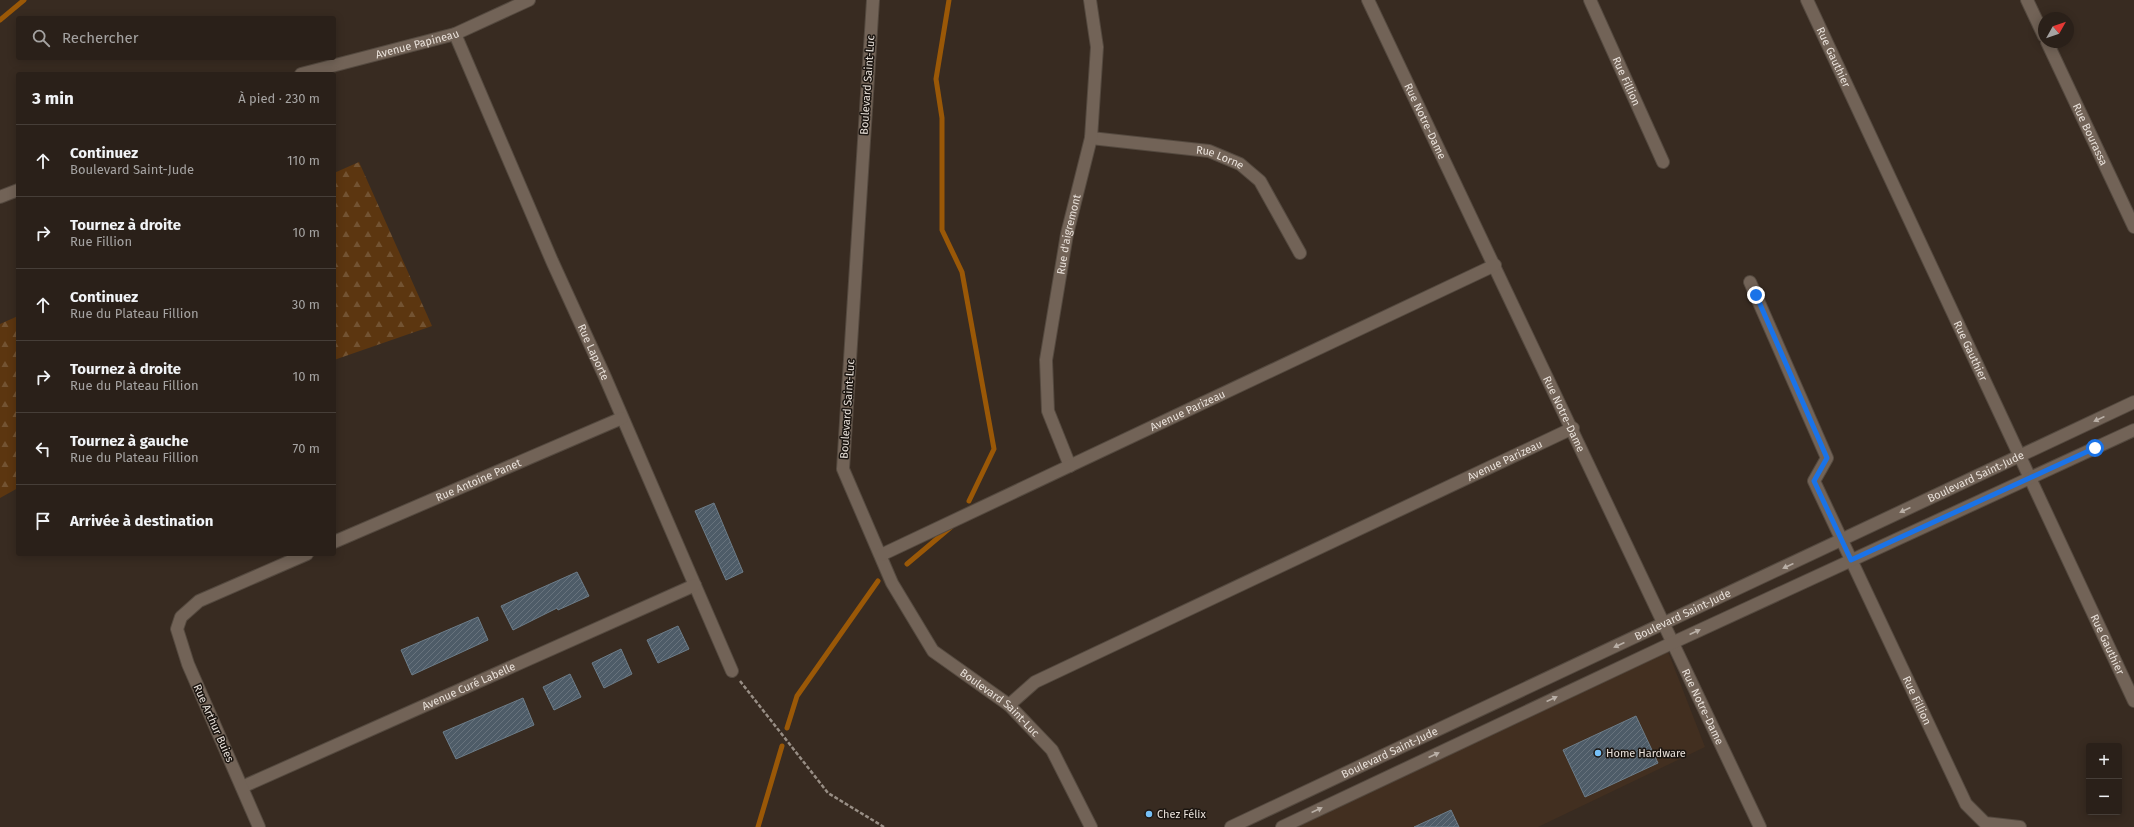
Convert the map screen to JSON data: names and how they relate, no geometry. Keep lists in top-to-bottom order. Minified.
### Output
{"streets":{"street":["Avenue Papineau","Rue Gauthier","Rue Fillion","Boulevard Saint-Luc","Rue Notre-Dame","Rue Bourassa","Rue Lorne","Rue d'aigremont","Rue Laporte","Avenue Parizeau","Boulevard Saint-Jude","Rue Antoine Panet","Avenue Curé Labelle","Rue Arthur Buies"]},"crossings":[["Avenue Papineau","Rue Laporte"],["Rue Gauthier","Boulevard Saint-Jude"],["Rue Fillion","Boulevard Saint-Jude"],["Boulevard Saint-Luc","Avenue Parizeau"],["Rue Notre-Dame","Avenue Parizeau"],["Rue Notre-Dame","Boulevard Saint-Jude"],["Rue Lorne","Rue d'aigremont"],["Rue d'aigremont","Avenue Parizeau"],["Rue Laporte","Rue Antoine Panet"],["Rue Laporte","Avenue Curé Labelle"],["Avenue Curé Labelle","Rue Arthur Buies"]],"places":["Home Hardware","Chez Félix"],"north":"top right","page":{"search":"Rechercher","heading":["3 min","À pied · 230 m"],"list":[["Continuez","Boulevard Saint-Jude","110 m"],["Tournez à droite","Rue Fillion","10 m"],["Continuez","Rue du Plateau Fillion","30 m"],["Tournez à droite","Rue du Plateau Fillion","10 m"],["Tournez à gauche","Rue du Plateau Fillion","70 m"],"Arrivée à destination"],"map_buttons":["+","−"]}}
